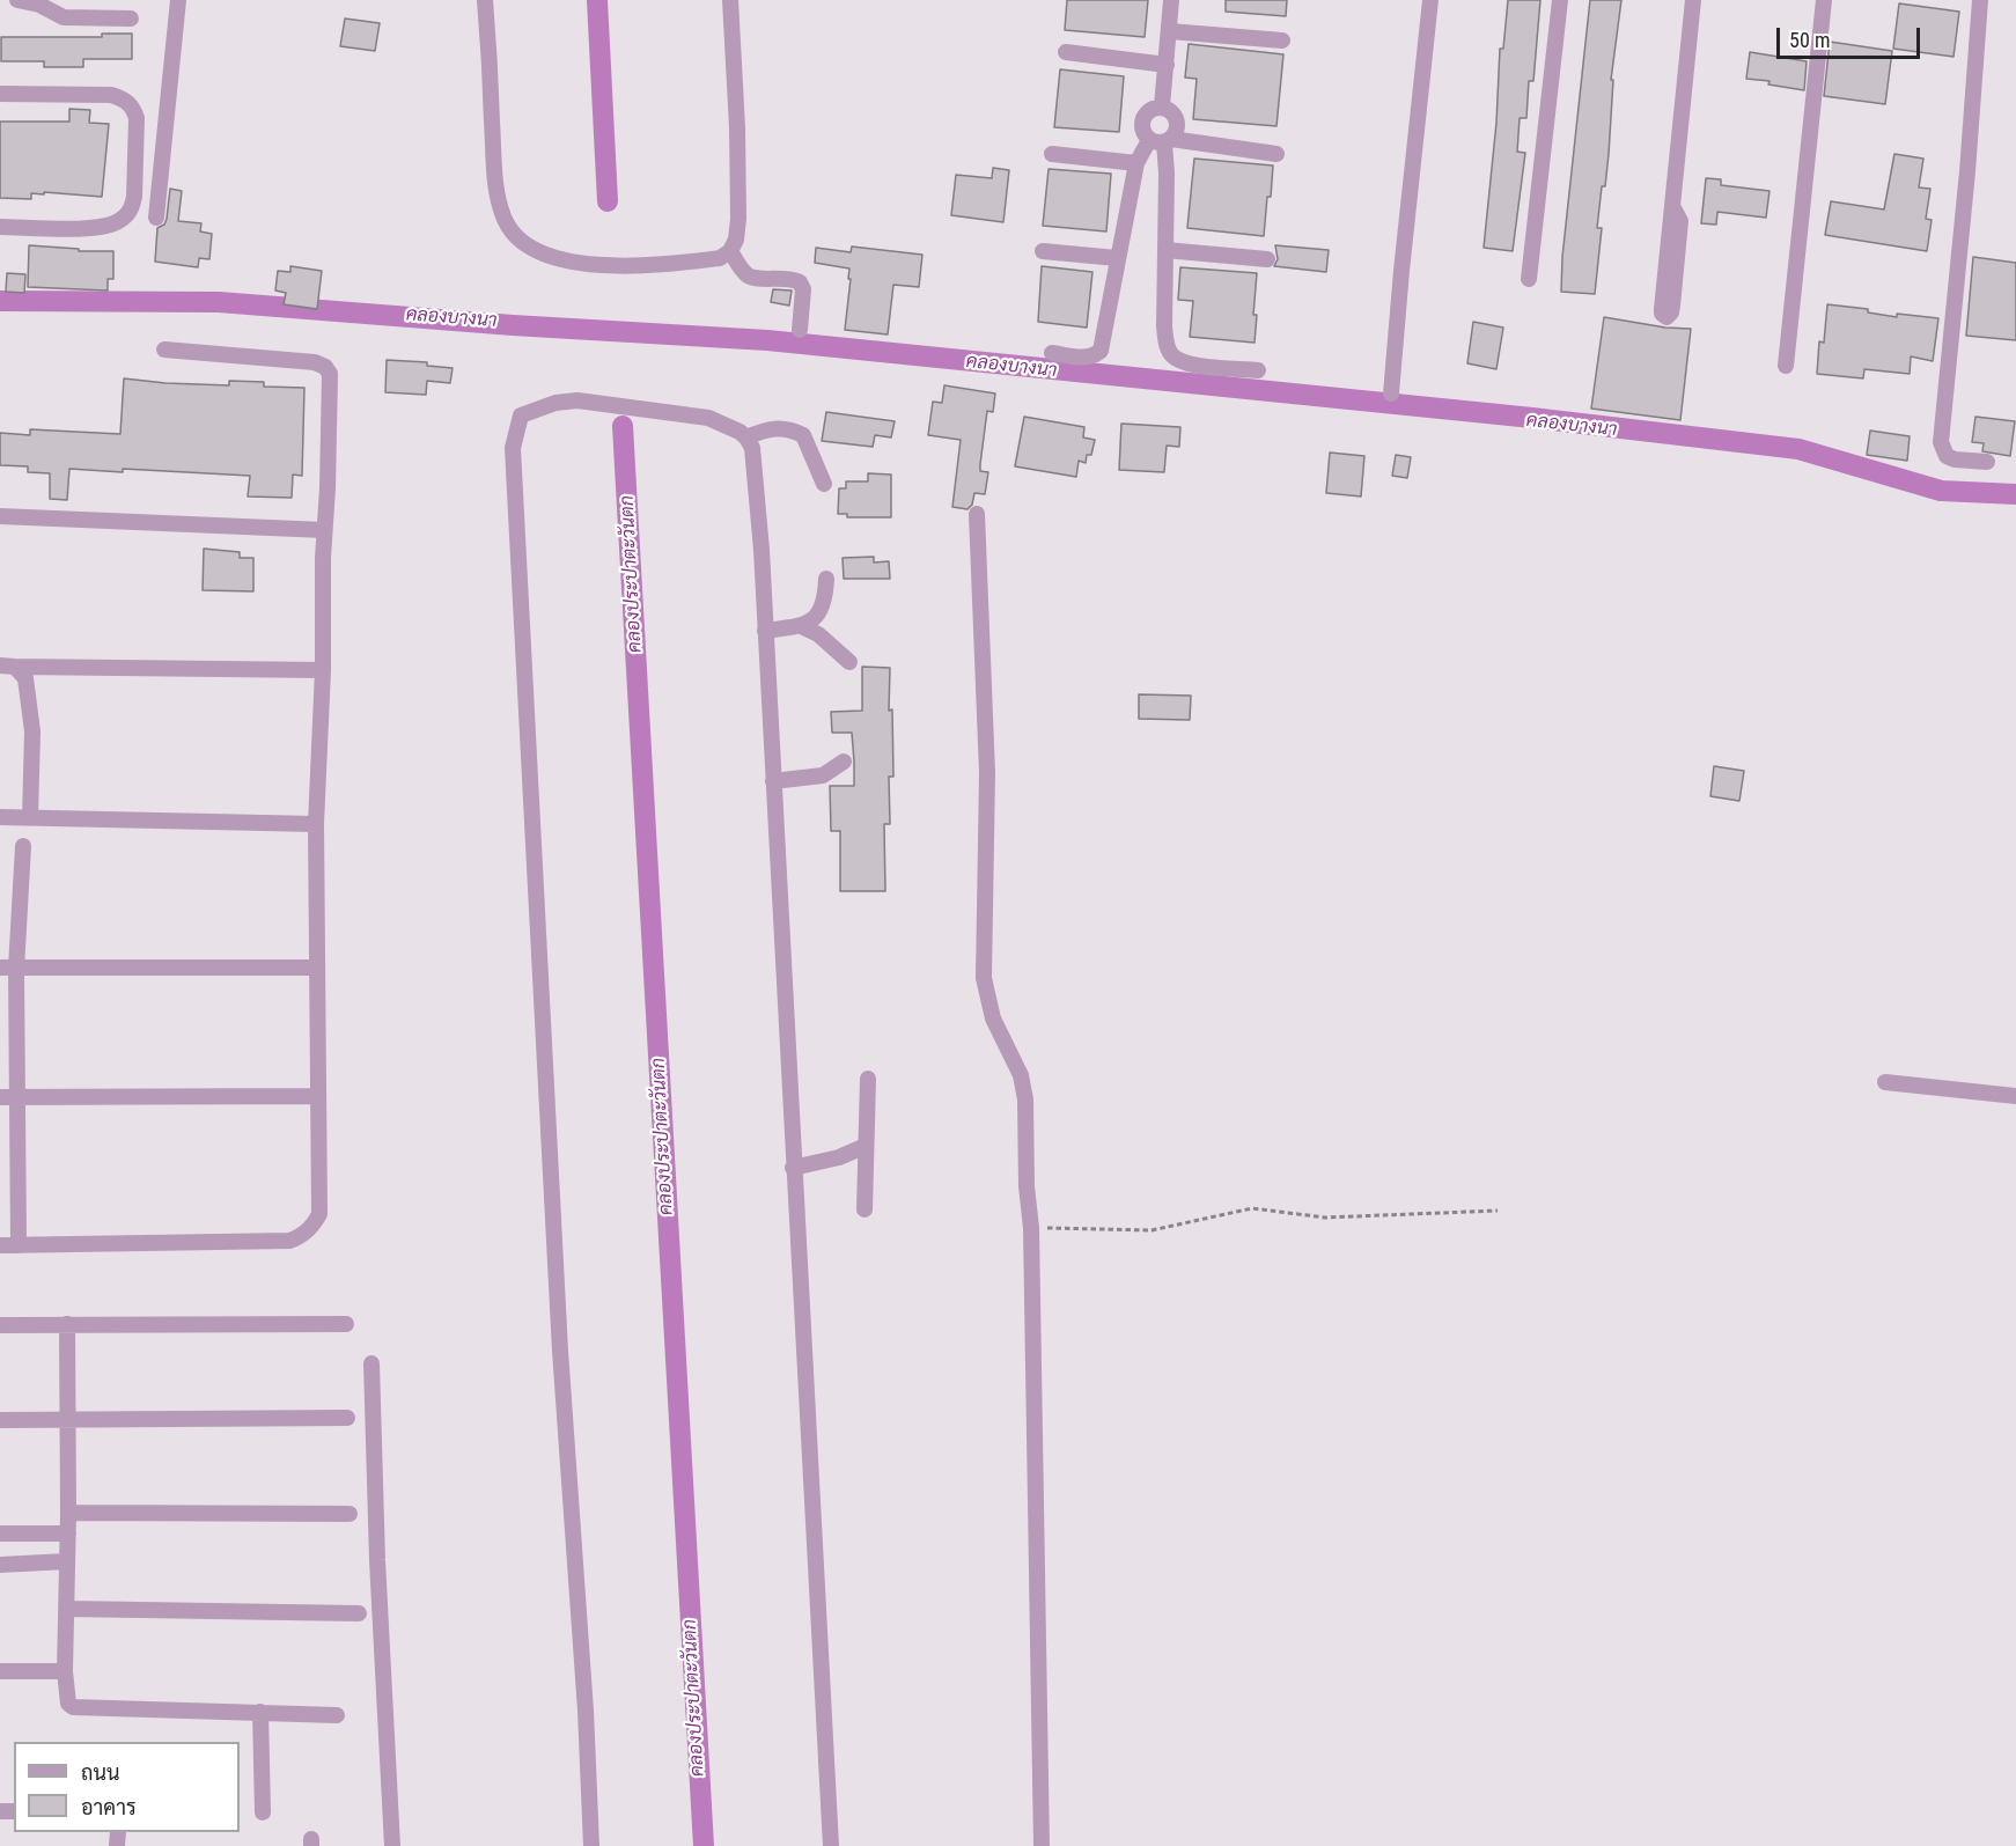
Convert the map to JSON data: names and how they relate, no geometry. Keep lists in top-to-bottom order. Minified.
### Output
{"water":["คลองบางนา","คลองประปาตะวันตก"],"legend":["ถนน","อาคาร"],"scale_bar":"50 m"}
